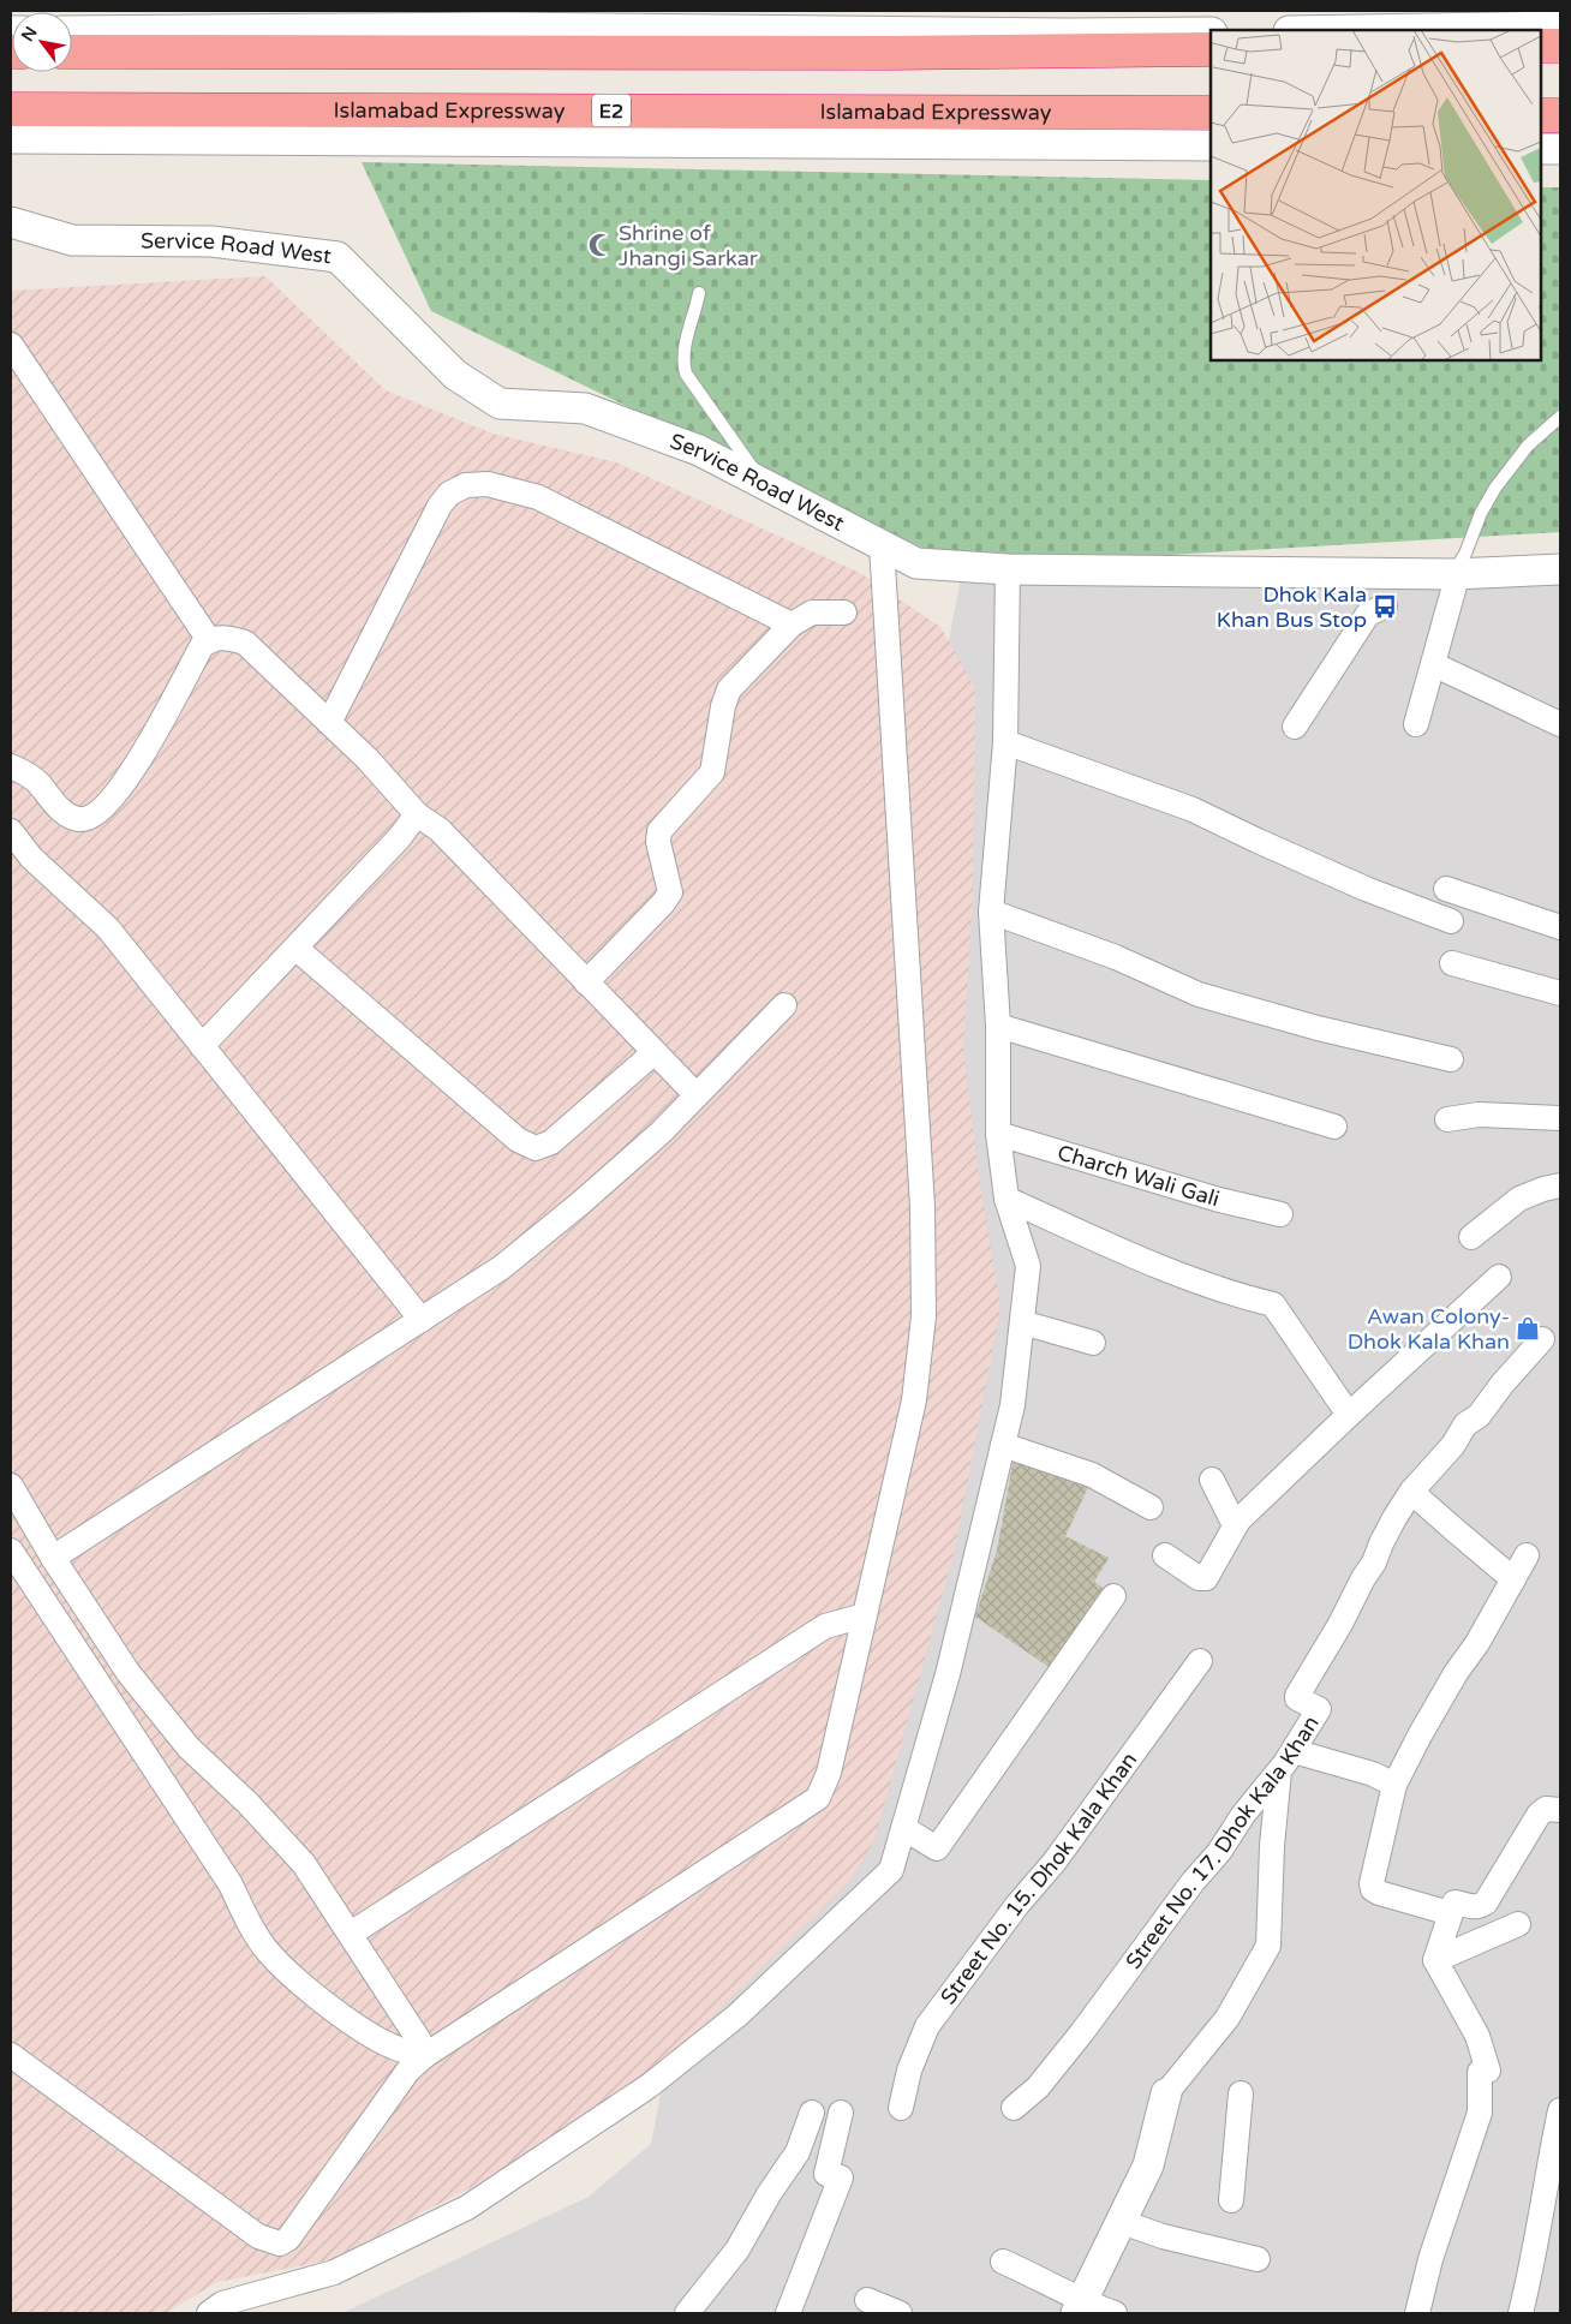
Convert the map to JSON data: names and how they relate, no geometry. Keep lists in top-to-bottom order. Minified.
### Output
{"streets":{"highway":["Islamabad Expressway","E2"],"street":["Service Road West","Charch Wali Gali","Street No. 17. Dhok Kala Khan","Street No. 15. Dhok Kala Khan"]},"places":{"mosque":["Shrine of Jhangi Sarkar"],"bus stop":["Dhok Kala Khan Bus Stop"],"shop":["Awan Colony- Dhok Kala Khan"]},"north":"top left"}
